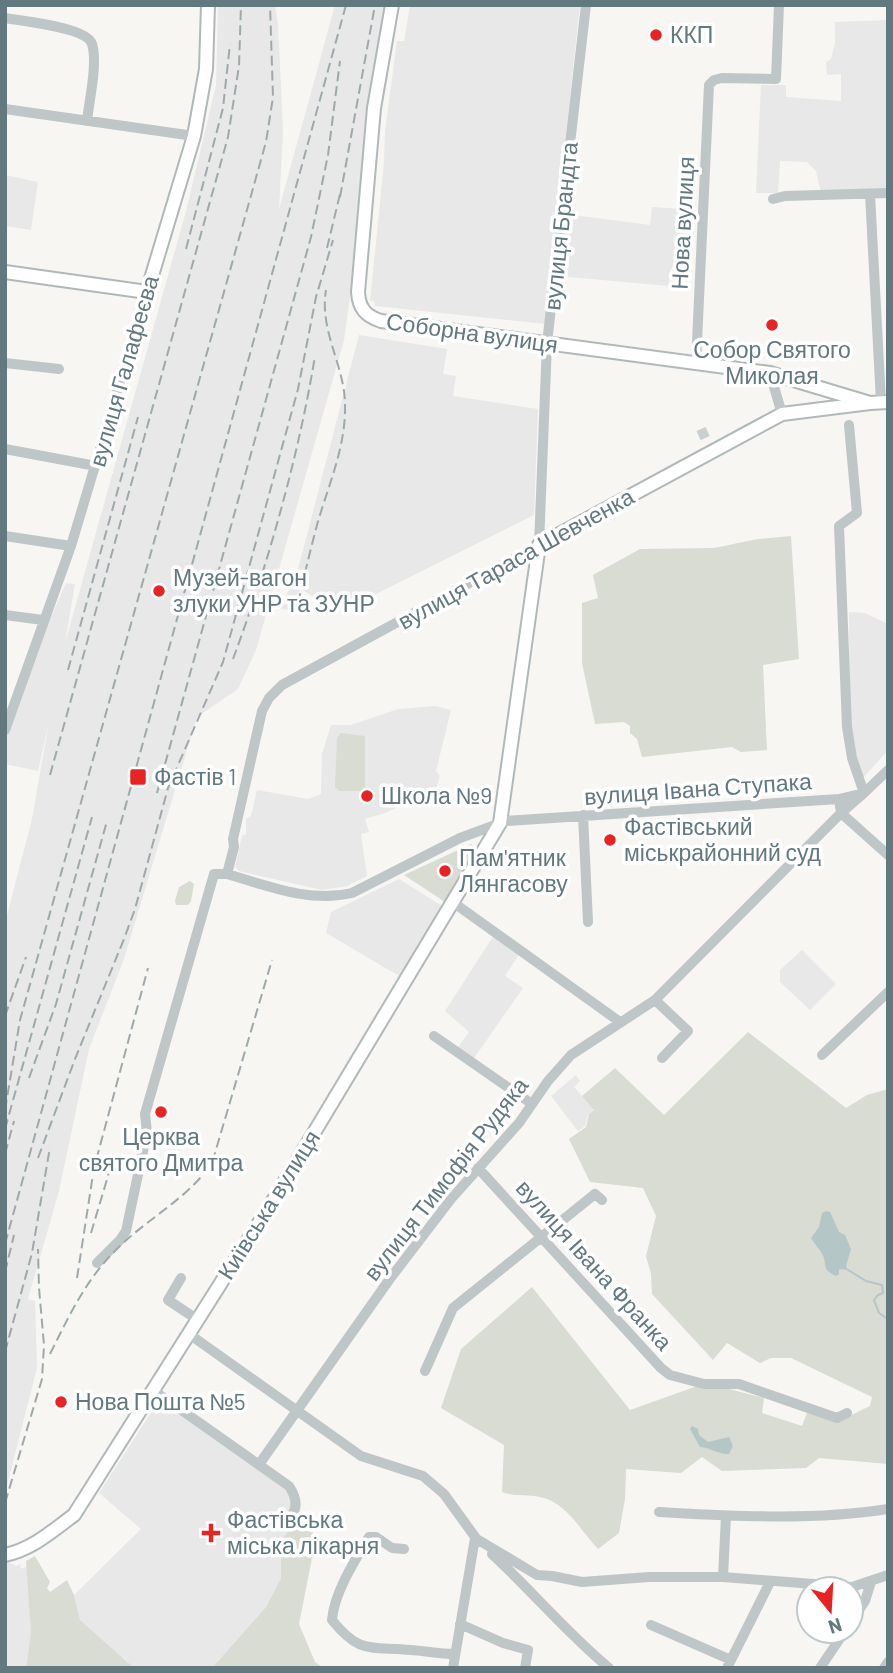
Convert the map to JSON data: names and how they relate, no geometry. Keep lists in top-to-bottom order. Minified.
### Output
{"streets":{"main road":["вулиця Брандта","Соборна вулиця","вулиця Галафеєва","вулиця Тараса Шевченка","Київська вулиця"],"street":["Нова вулиця","вулиця Івана Ступака","вулиця Тимофія Рудяка","вулиця Івана Франка"]},"crossings":[["Нова вулиця","Соборна вулиця"],["вулиця Брандта","Соборна вулиця"],["вулиця Брандта","вулиця Тараса Шевченка"],["вулиця Брандта","вулиця Івана Ступака"],["вулиця Брандта","Київська вулиця"],["вулиця Тараса Шевченка","вулиця Івана Ступака"],["вулиця Івана Ступака","вулиця Тимофія Рудяка"],["вулиця Івана Ступака","Київська вулиця"],["вулиця Тимофія Рудяка","вулиця Івана Франка"]],"places":{"other":["ККП","Собор Святого Миколая","Музей-вагон злуки УНР та ЗУНР","Школа №9","Фастівський міськрайонний суд","Пам'ятник Лянгасову","Церква святого Дмитра","Нова Пошта №5"],"transit":["Фастів 1"],"health":["Фастівська міська лікарня"]},"north":"bottom"}
